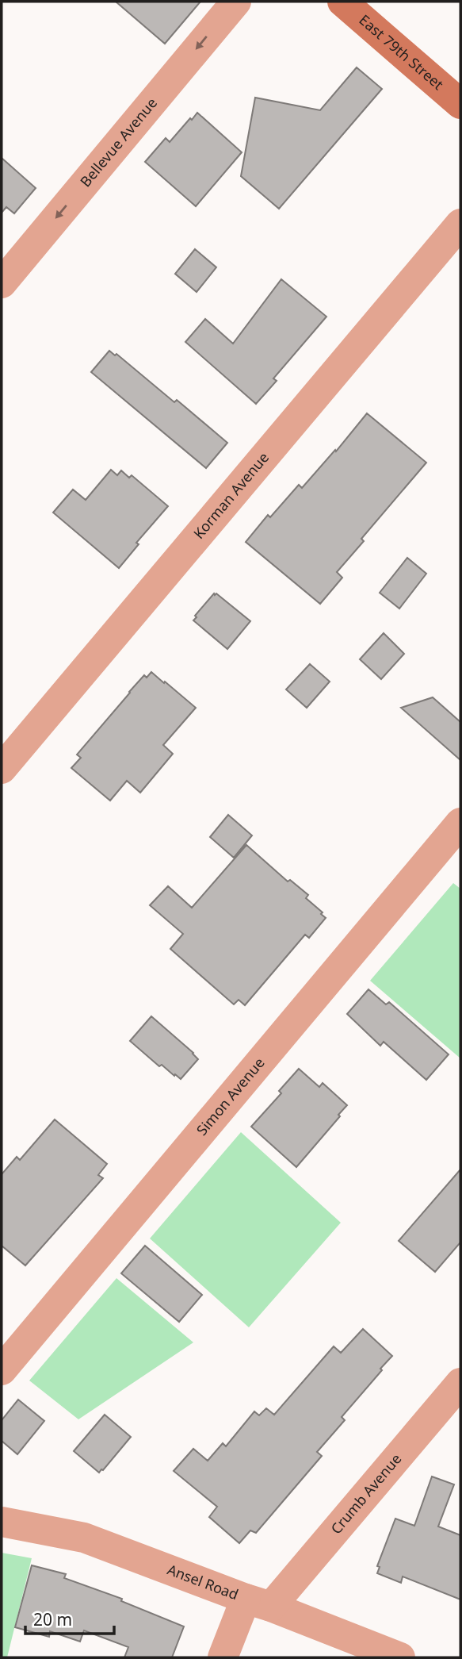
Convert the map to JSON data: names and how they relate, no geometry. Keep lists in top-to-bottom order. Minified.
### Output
{"streets":{"main road":["East 79th Street"],"street":["Bellevue Avenue","Korman Avenue","Simon Avenue","Crumb Avenue","Ansel Road"]},"crossings":[["Crumb Avenue","Ansel Road"]],"one_way":["Bellevue Avenue"],"scale_bar":"20 m"}
